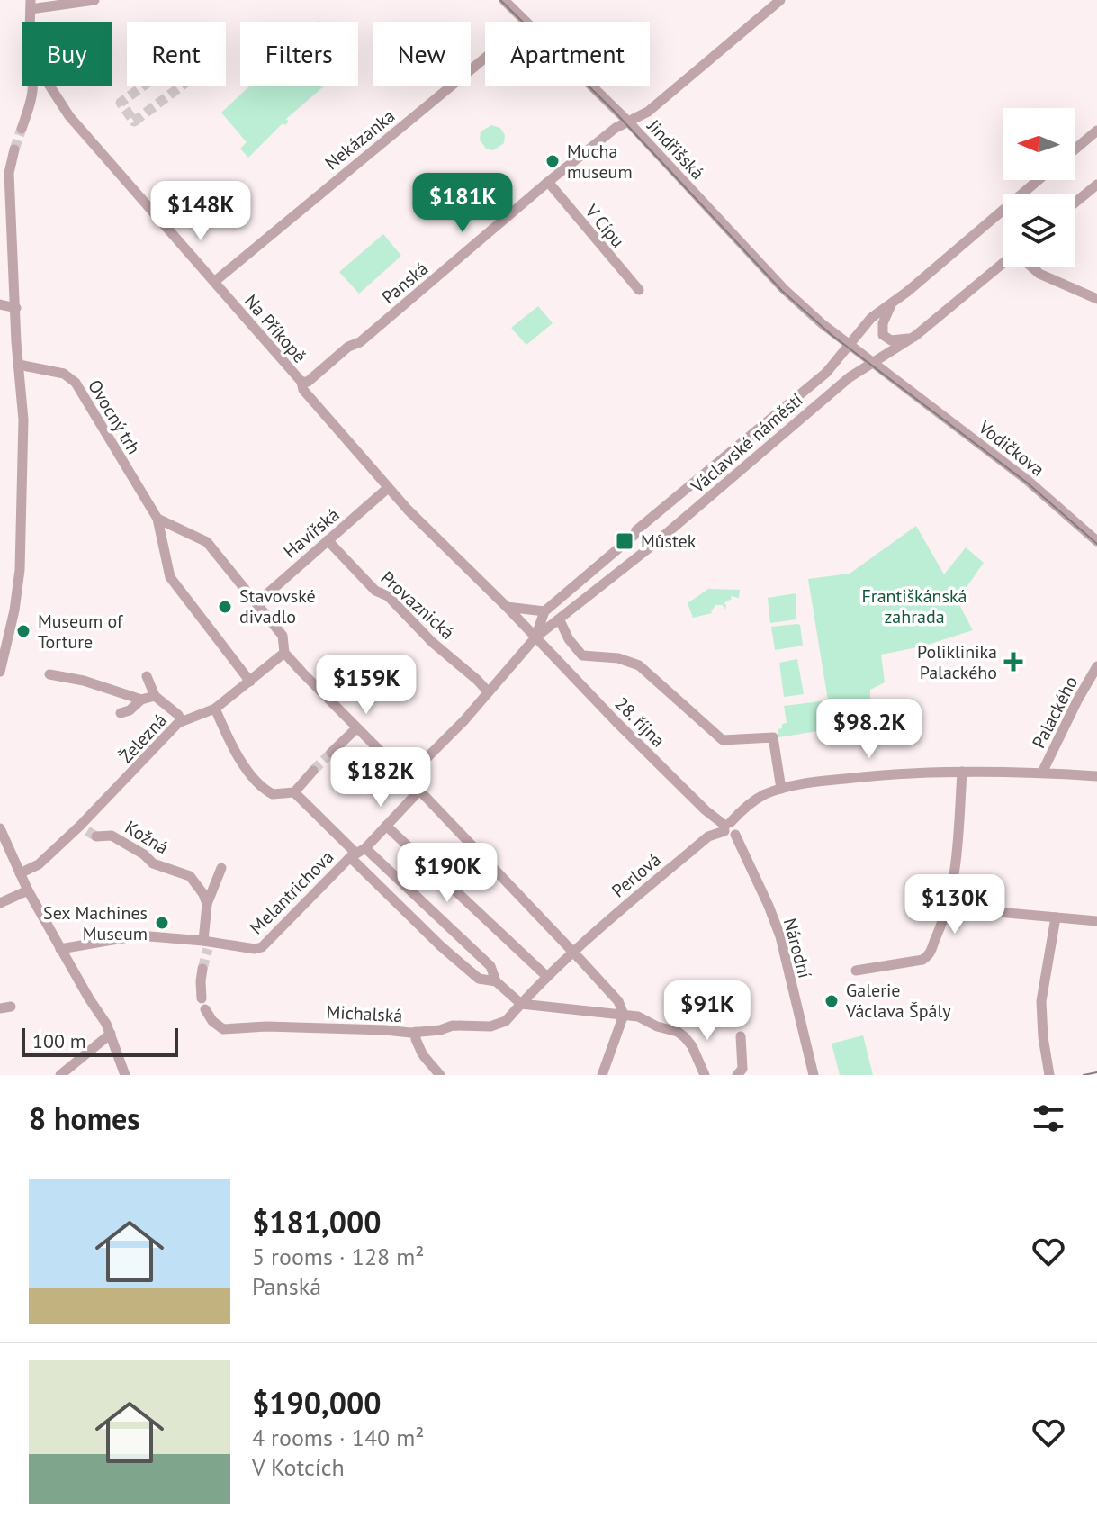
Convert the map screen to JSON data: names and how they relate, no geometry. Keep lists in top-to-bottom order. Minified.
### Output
{"streets":{"street":["Nekázanka","Jindřišská","V Cípu","Panská","Na Příkopě","Ovocný trh","Václavské náměstí","Vodičkova","Havířská","Provaznická","Palackého","28. října","Železná","Kožná","Perlová","Melantrichova","Národní","Michalská"]},"crossings":[["Nekázanka","Na Příkopě"],["Jindřišská","Panská"],["Jindřišská","Václavské náměstí"],["V Cípu","Panská"],["Panská","Na Příkopě"],["Na Příkopě","Havířská"],["Ovocný trh","Železná"],["Václavské náměstí","Vodičkova"],["Václavské náměstí","Provaznická"],["Václavské náměstí","28. října"],["Havířská","Provaznická"],["Palackého","Perlová"],["28. října","Perlová"],["28. října","Národní"],["Železná","Kožná"],["Perlová","Národní"],["Perlová","Michalská"]],"parks":["Františkánská zahrada"],"places":{"other":["Mucha museum","Stavovské divadlo","Museum of Torture","Sex Machines Museum","Galerie Václava Špály"],"transit":["Můstek"],"health":["Poliklinika Palackého"]},"scale_bar":"100 m","north":"left","page":{"chip":["Buy","Rent","Filters","New","Apartment"],"price":["$181K","$148K","$159K","$98.2K","$182K","$190K","$130K","$91K"],"scale":"100 m","heading":"8 homes","list":[{"name":"$181,000","note":"5 rooms · 128 m² · Panská"},{"name":"$190,000","note":"4 rooms · 140 m² · V Kotcích"}]}}
